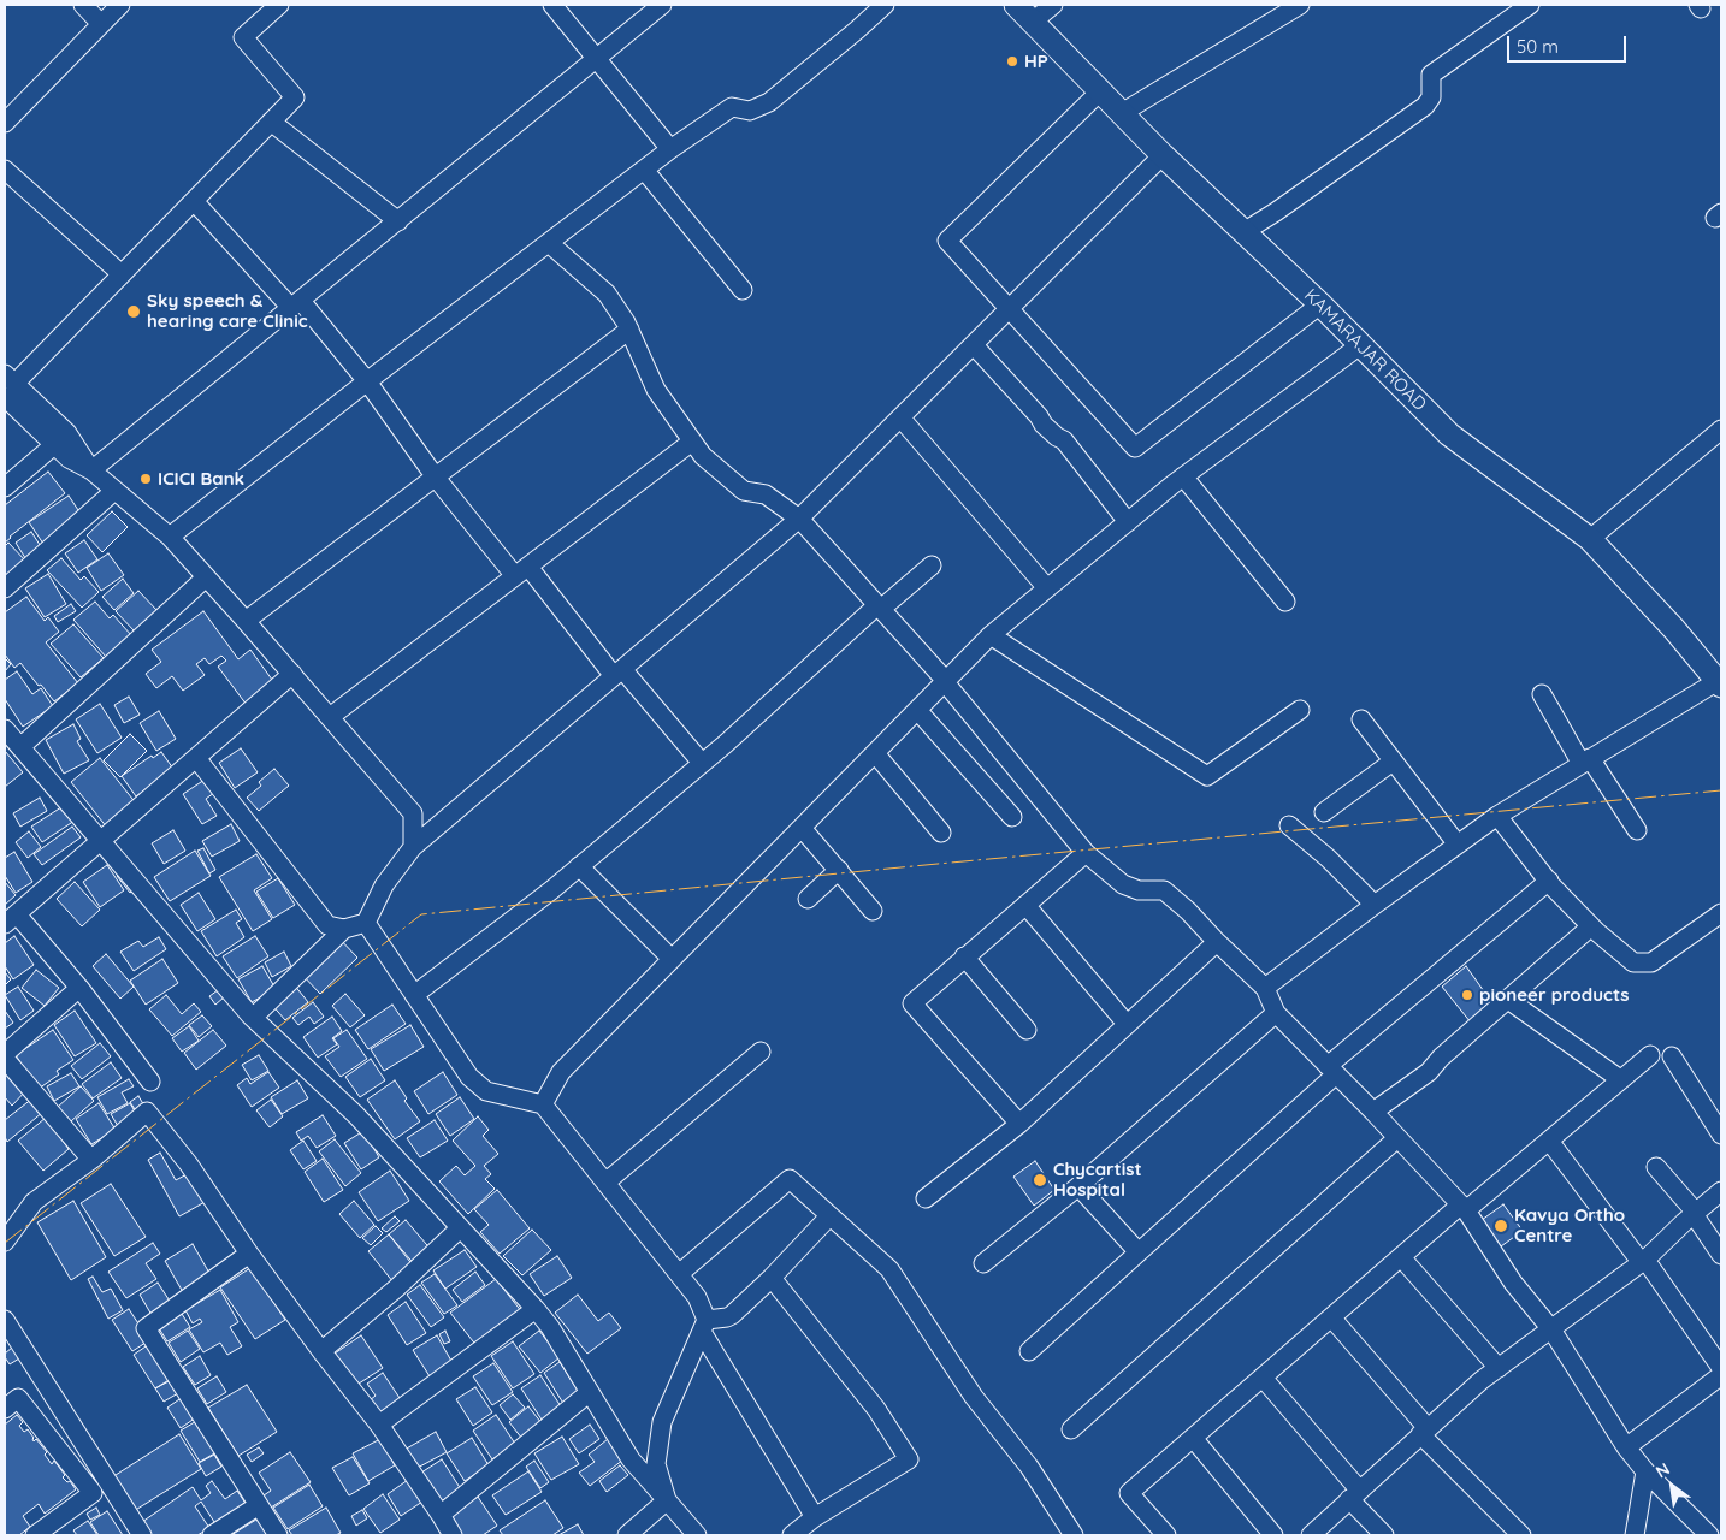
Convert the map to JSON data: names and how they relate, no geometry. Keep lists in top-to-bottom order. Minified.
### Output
{"streets":{"main road":["KAMARAJAR ROAD"]},"places":["HP","Sky speech & hearing care Clinic","ICICI Bank","pioneer products","Chycartist Hospital","Kavya Ortho Centre"],"scale_bar":"50 m","north":"top left"}
